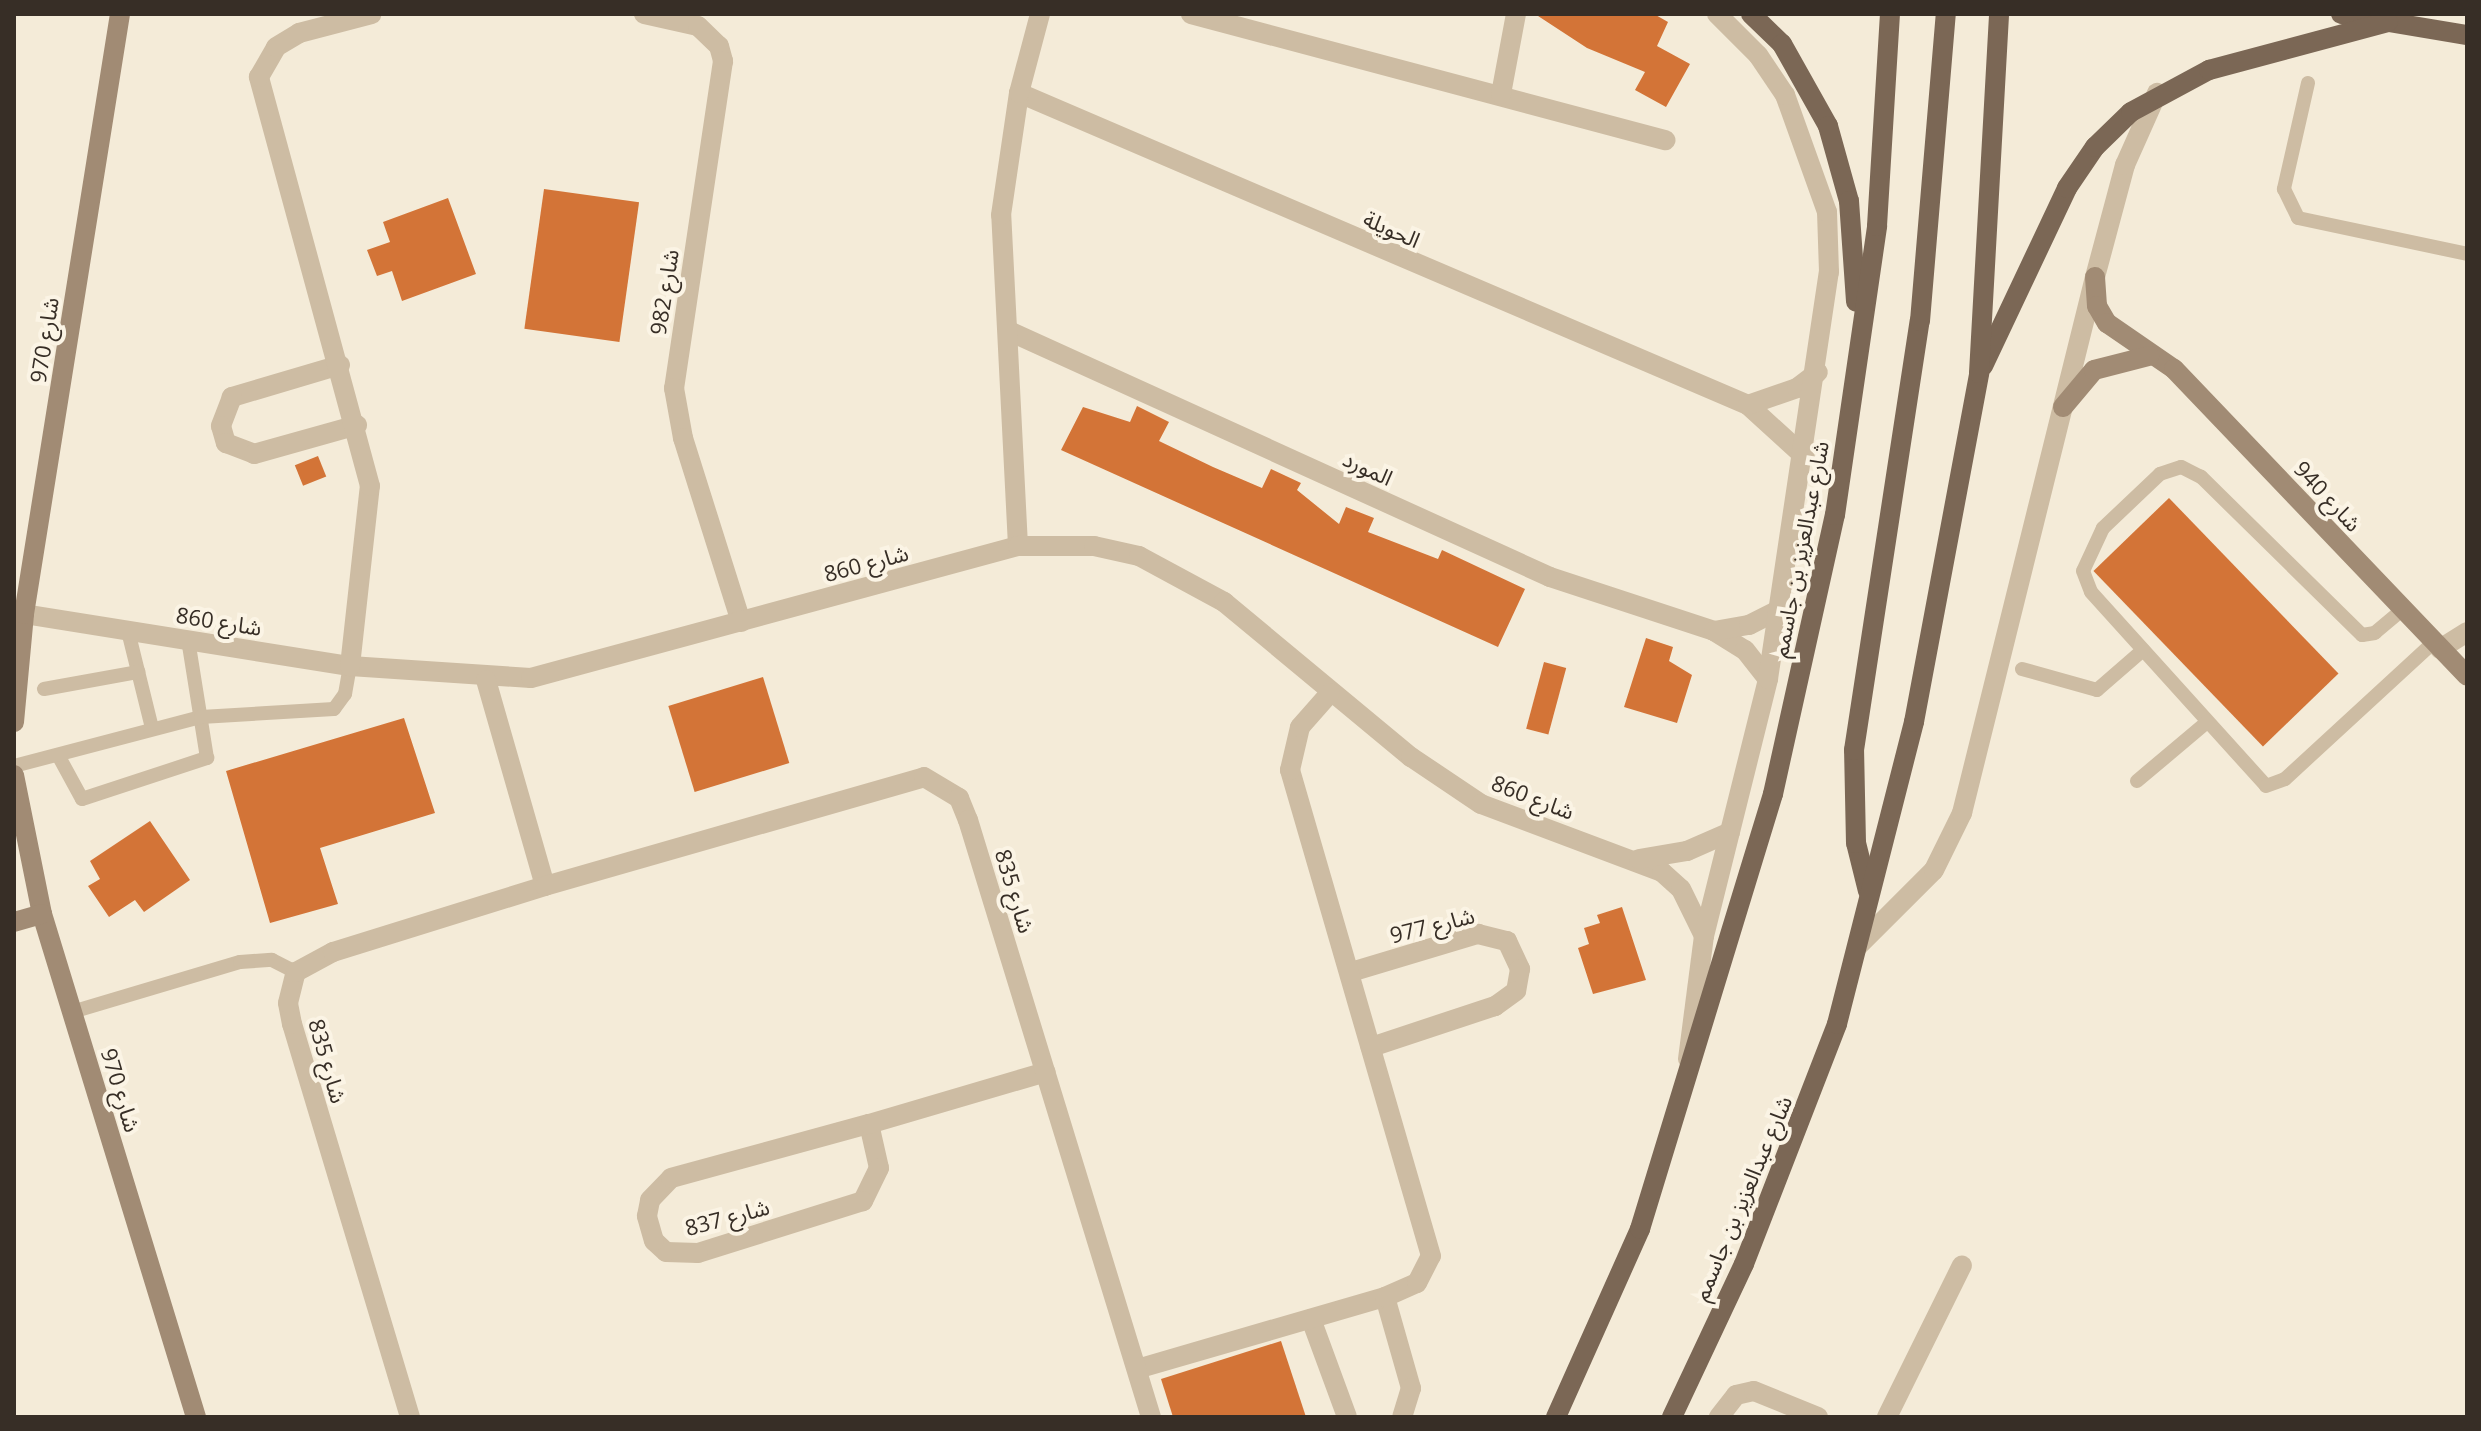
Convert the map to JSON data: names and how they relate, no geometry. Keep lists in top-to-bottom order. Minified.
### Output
{"streets":{"main road":["شارع عبدالعزيز بن جاسمم"],"street":["الحويلة","شارع 982","شارع 970","المورد","شارع 940","شارع 860","شارع 835","شارع 977","شارع 837"]},"crossings":[["الحويلة","شارع عبدالعزيز بن جاسمم"],["شارع 982","شارع 860"],["شارع 970","شارع 860"],["المورد","شارع عبدالعزيز بن جاسمم"],["شارع 940","شارع عبدالعزيز بن جاسمم"],["شارع عبدالعزيز بن جاسمم","شارع 860"],["شارع 835","شارع 837"]]}
